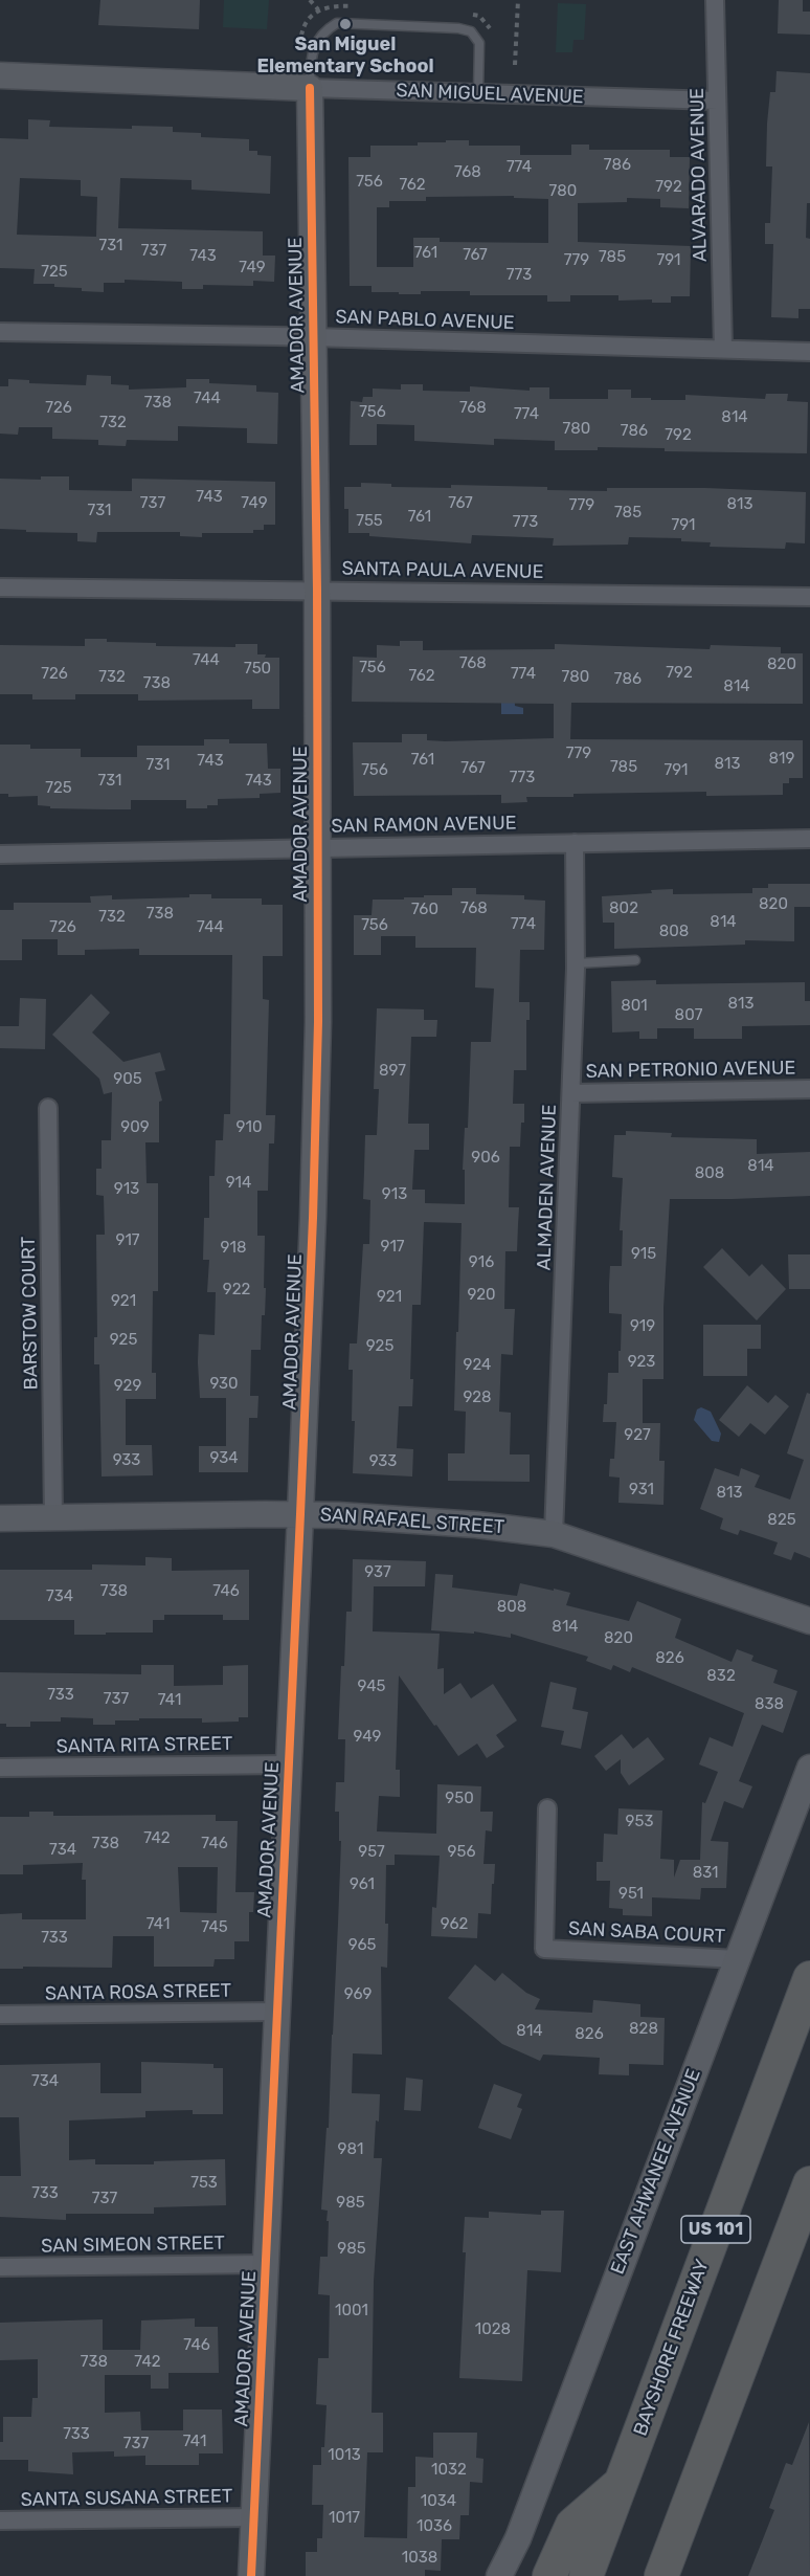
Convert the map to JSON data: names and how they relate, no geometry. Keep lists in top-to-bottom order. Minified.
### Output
{"streets":{"highway":["US 101","BAYSHORE FREEWAY"],"street":["SAN MIGUEL AVENUE","ALVARADO AVENUE","AMADOR AVENUE","SAN PABLO AVENUE","SANTA PAULA AVENUE","SAN RAMON AVENUE","SAN PETRONIO AVENUE","ALMADEN AVENUE","BARSTOW COURT","SAN RAFAEL STREET","SANTA RITA STREET","SAN SABA COURT","SANTA ROSA STREET","EAST AHWANEE AVENUE","SAN SIMEON STREET","SANTA SUSANA STREET"]},"crossings":[["SAN MIGUEL AVENUE","ALVARADO AVENUE"],["SAN MIGUEL AVENUE","AMADOR AVENUE"],["ALVARADO AVENUE","SAN PABLO AVENUE"],["AMADOR AVENUE","SAN PABLO AVENUE"],["AMADOR AVENUE","SANTA PAULA AVENUE"],["AMADOR AVENUE","SAN RAMON AVENUE"],["AMADOR AVENUE","SAN RAFAEL STREET"],["AMADOR AVENUE","SANTA RITA STREET"],["AMADOR AVENUE","SANTA ROSA STREET"],["AMADOR AVENUE","SAN SIMEON STREET"],["AMADOR AVENUE","SANTA SUSANA STREET"],["SAN RAMON AVENUE","ALMADEN AVENUE"],["SAN PETRONIO AVENUE","ALMADEN AVENUE"],["ALMADEN AVENUE","SAN RAFAEL STREET"],["BARSTOW COURT","SAN RAFAEL STREET"],["SAN SABA COURT","EAST AHWANEE AVENUE"]],"places":["San Miguel Elementary School"],"house_numbers":["786","774","768","756","762","792","780","731","737","761","767","743","785","779","791","749","725","773","744","738","726","768","756","774","814","732","780","786","792","743","737","749","767","813","779","731","785","761","755","773","791","744","768","820","756","750","792","726","774","762","732","780","786","738","814","779","819","761","743","813","731","785","767","756","791","773","731","743","725","820","768","802","760","738","732","814","774","756","726","744","808","813","801","807","897","905","909","910","906","814","808","914","913","913","917","917","918","915","916","922","920","921","921","919","925","925","923","924","930","929","928","927","934","933","933","931","813","825","937","738","746","734","808","814","820","826","832","945","733","737","741","838","949","950","953","742","738","746","734","957","956","831","961","951","741","962","745","733","965","969","828","814","826","734","981","753","733","737","985","985","1001","1028","746","738","742","733","741","737","1013","1032","1034","1017","1036","1038"]}
